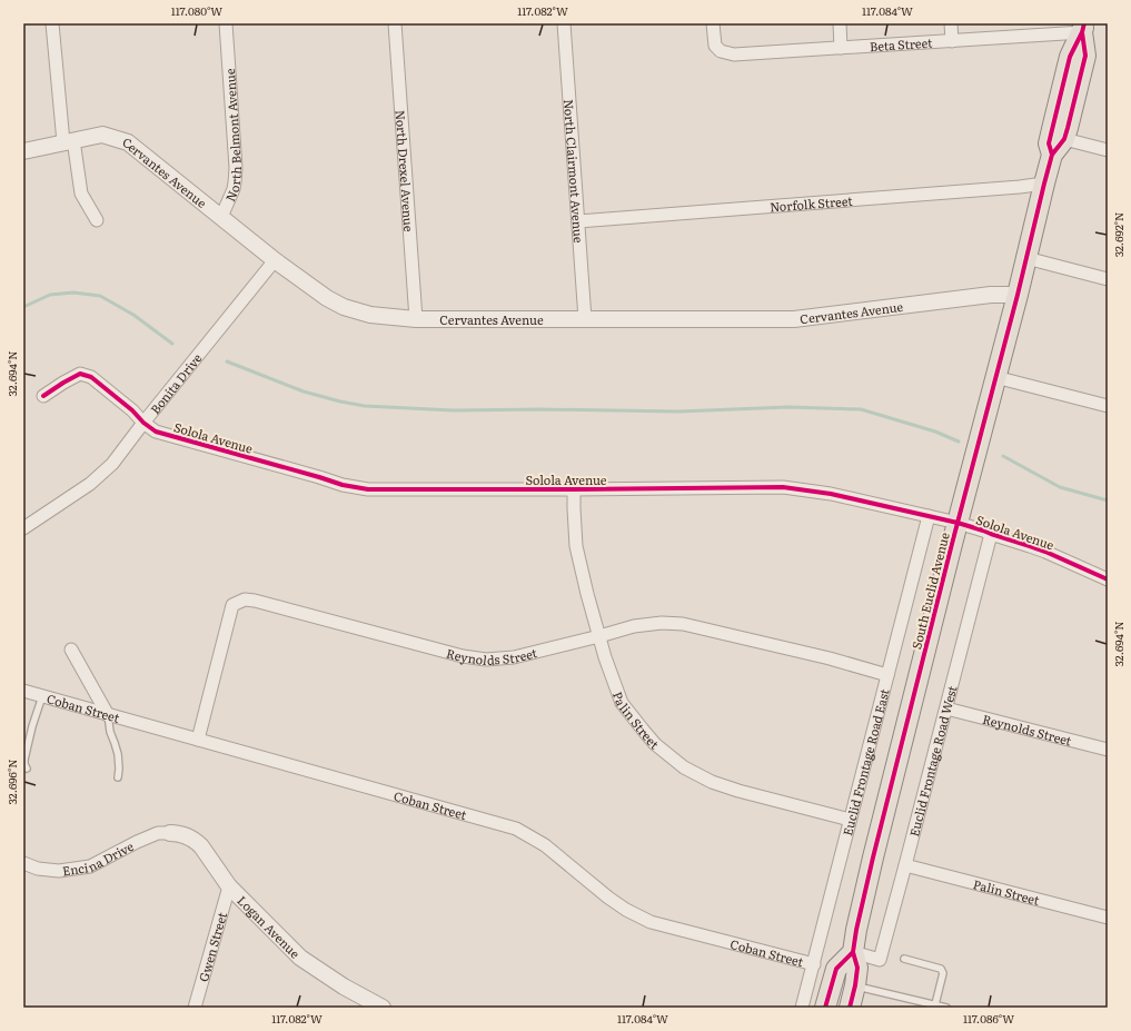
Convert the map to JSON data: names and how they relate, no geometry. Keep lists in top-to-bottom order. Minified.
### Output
{"streets":{"main road":["South Euclid Avenue"],"street":["Beta Street","North Belmont Avenue","North Drexel Avenue","North Clairmont Avenue","Cervantes Avenue","Norfolk Street","Bonita Drive","Solola Avenue","Reynolds Street","Coban Street","Palin Street","Euclid Frontage Road West","Euclid Frontage Road East","Encina Drive","Logan Avenue","Gwen Street"]},"crossings":[["North Belmont Avenue","Cervantes Avenue"],["North Drexel Avenue","Cervantes Avenue"],["North Clairmont Avenue","Cervantes Avenue"],["North Clairmont Avenue","Norfolk Street"],["Cervantes Avenue","Bonita Drive"],["Cervantes Avenue","South Euclid Avenue"],["Norfolk Street","South Euclid Avenue"],["Bonita Drive","Solola Avenue"],["Solola Avenue","South Euclid Avenue"],["Solola Avenue","Palin Street"],["Solola Avenue","Euclid Frontage Road West"],["Solola Avenue","Euclid Frontage Road East"],["South Euclid Avenue","Euclid Frontage Road West"],["Reynolds Street","Coban Street"],["Reynolds Street","Palin Street"],["Reynolds Street","Euclid Frontage Road West"],["Reynolds Street","Euclid Frontage Road East"],["Coban Street","Euclid Frontage Road East"],["Palin Street","Euclid Frontage Road West"],["Palin Street","Euclid Frontage Road East"],["Encina Drive","Logan Avenue"],["Logan Avenue","Gwen Street"]],"coordinates":["117.080°W","117.082°W","117.084°W","32.692°N","32.694°N","32.696°N","117.086°W"]}
